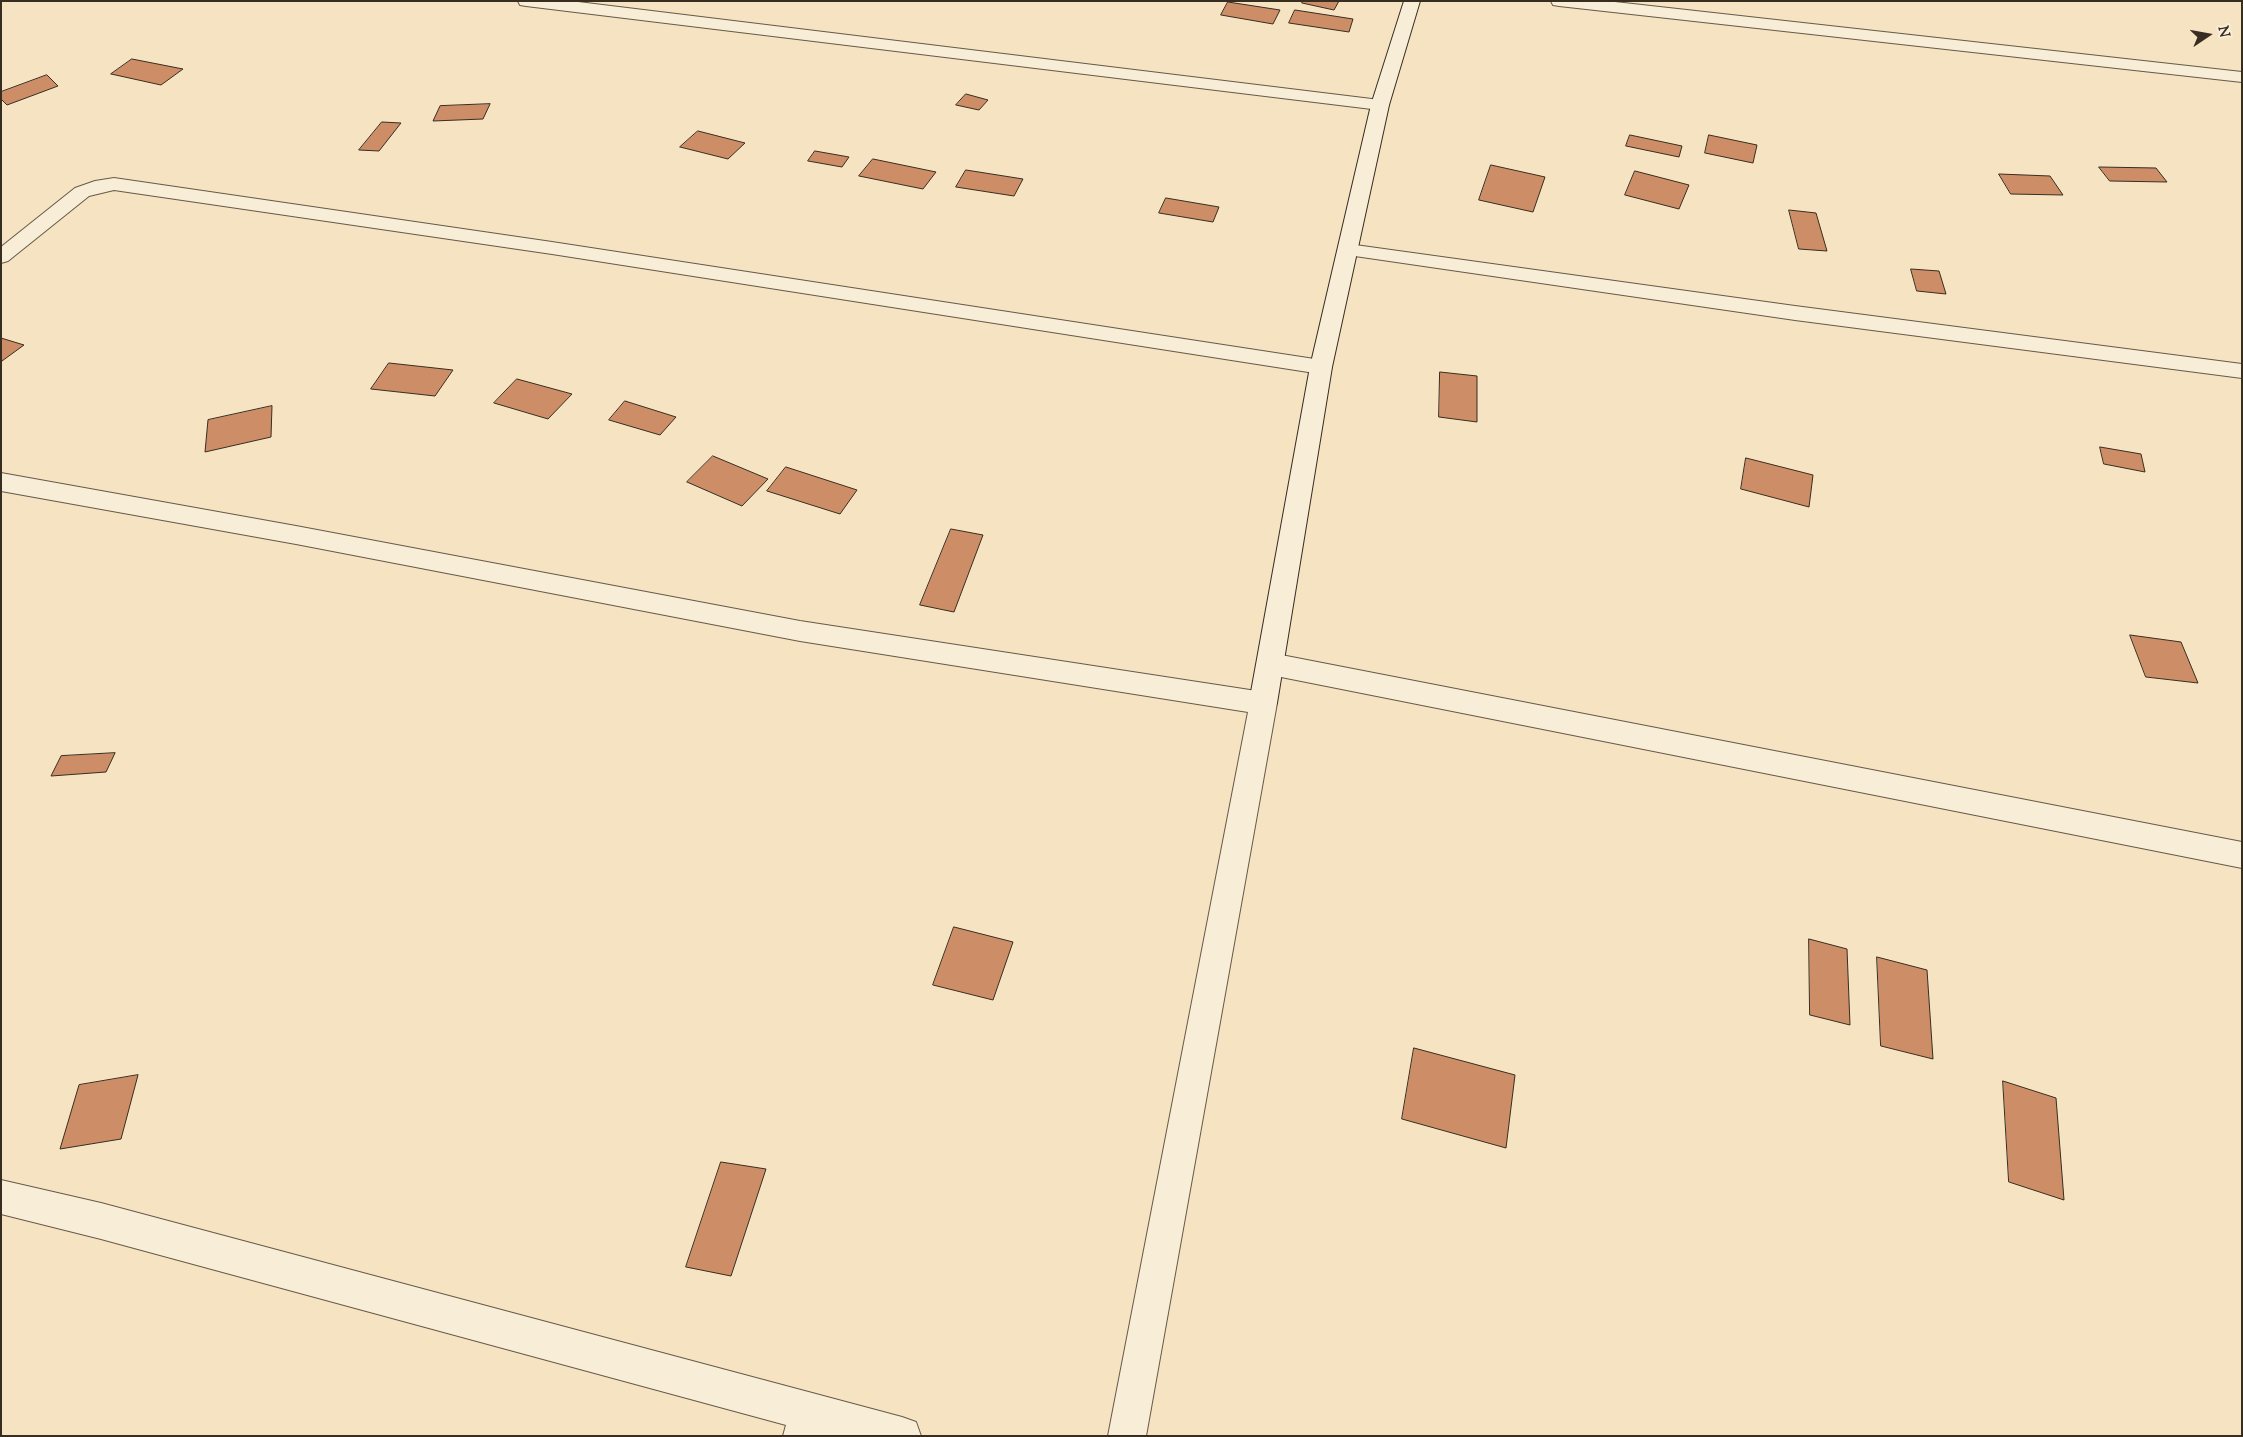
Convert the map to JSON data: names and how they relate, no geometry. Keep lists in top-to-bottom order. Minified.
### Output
{"north":"right"}
